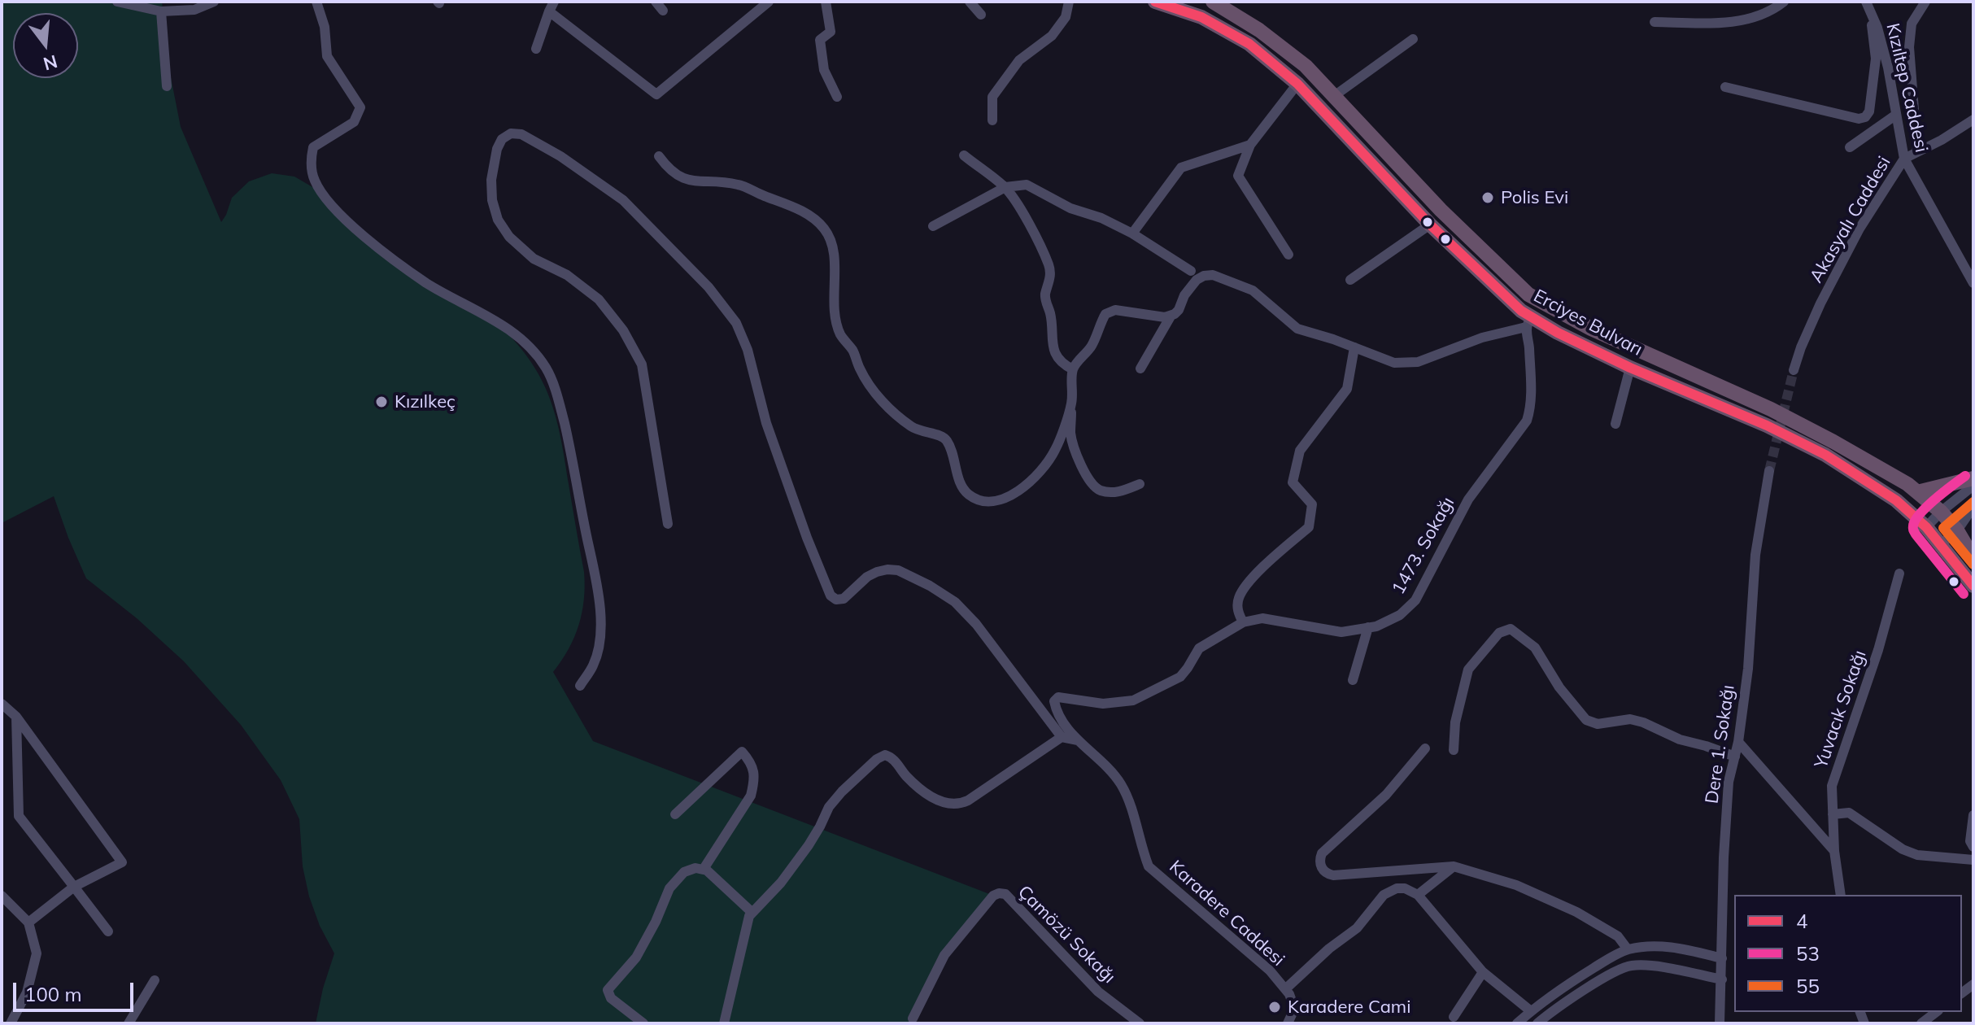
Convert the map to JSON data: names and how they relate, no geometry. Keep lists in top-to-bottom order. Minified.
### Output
{"streets":{"highway":["Erciyes Bulvarı"],"street":["Kızıltep Caddesi","Akasyalı Caddesi","1473. Sokağı","Yuvacık Sokağı","Dere 1. Sokağı","Karadere Caddesi","Çamözü Sokağı"]},"crossings":[["Kızıltep Caddesi","Akasyalı Caddesi"],["Erciyes Bulvarı","1473. Sokağı"],["1473. Sokağı","Karadere Caddesi"]],"places":["Polis Evi","Kızılkeç","Karadere Cami"],"lines":["transit line 4","transit line 53","transit line 55"],"legend":["4","53","55"],"scale_bar":"100 m","north":"bottom"}
